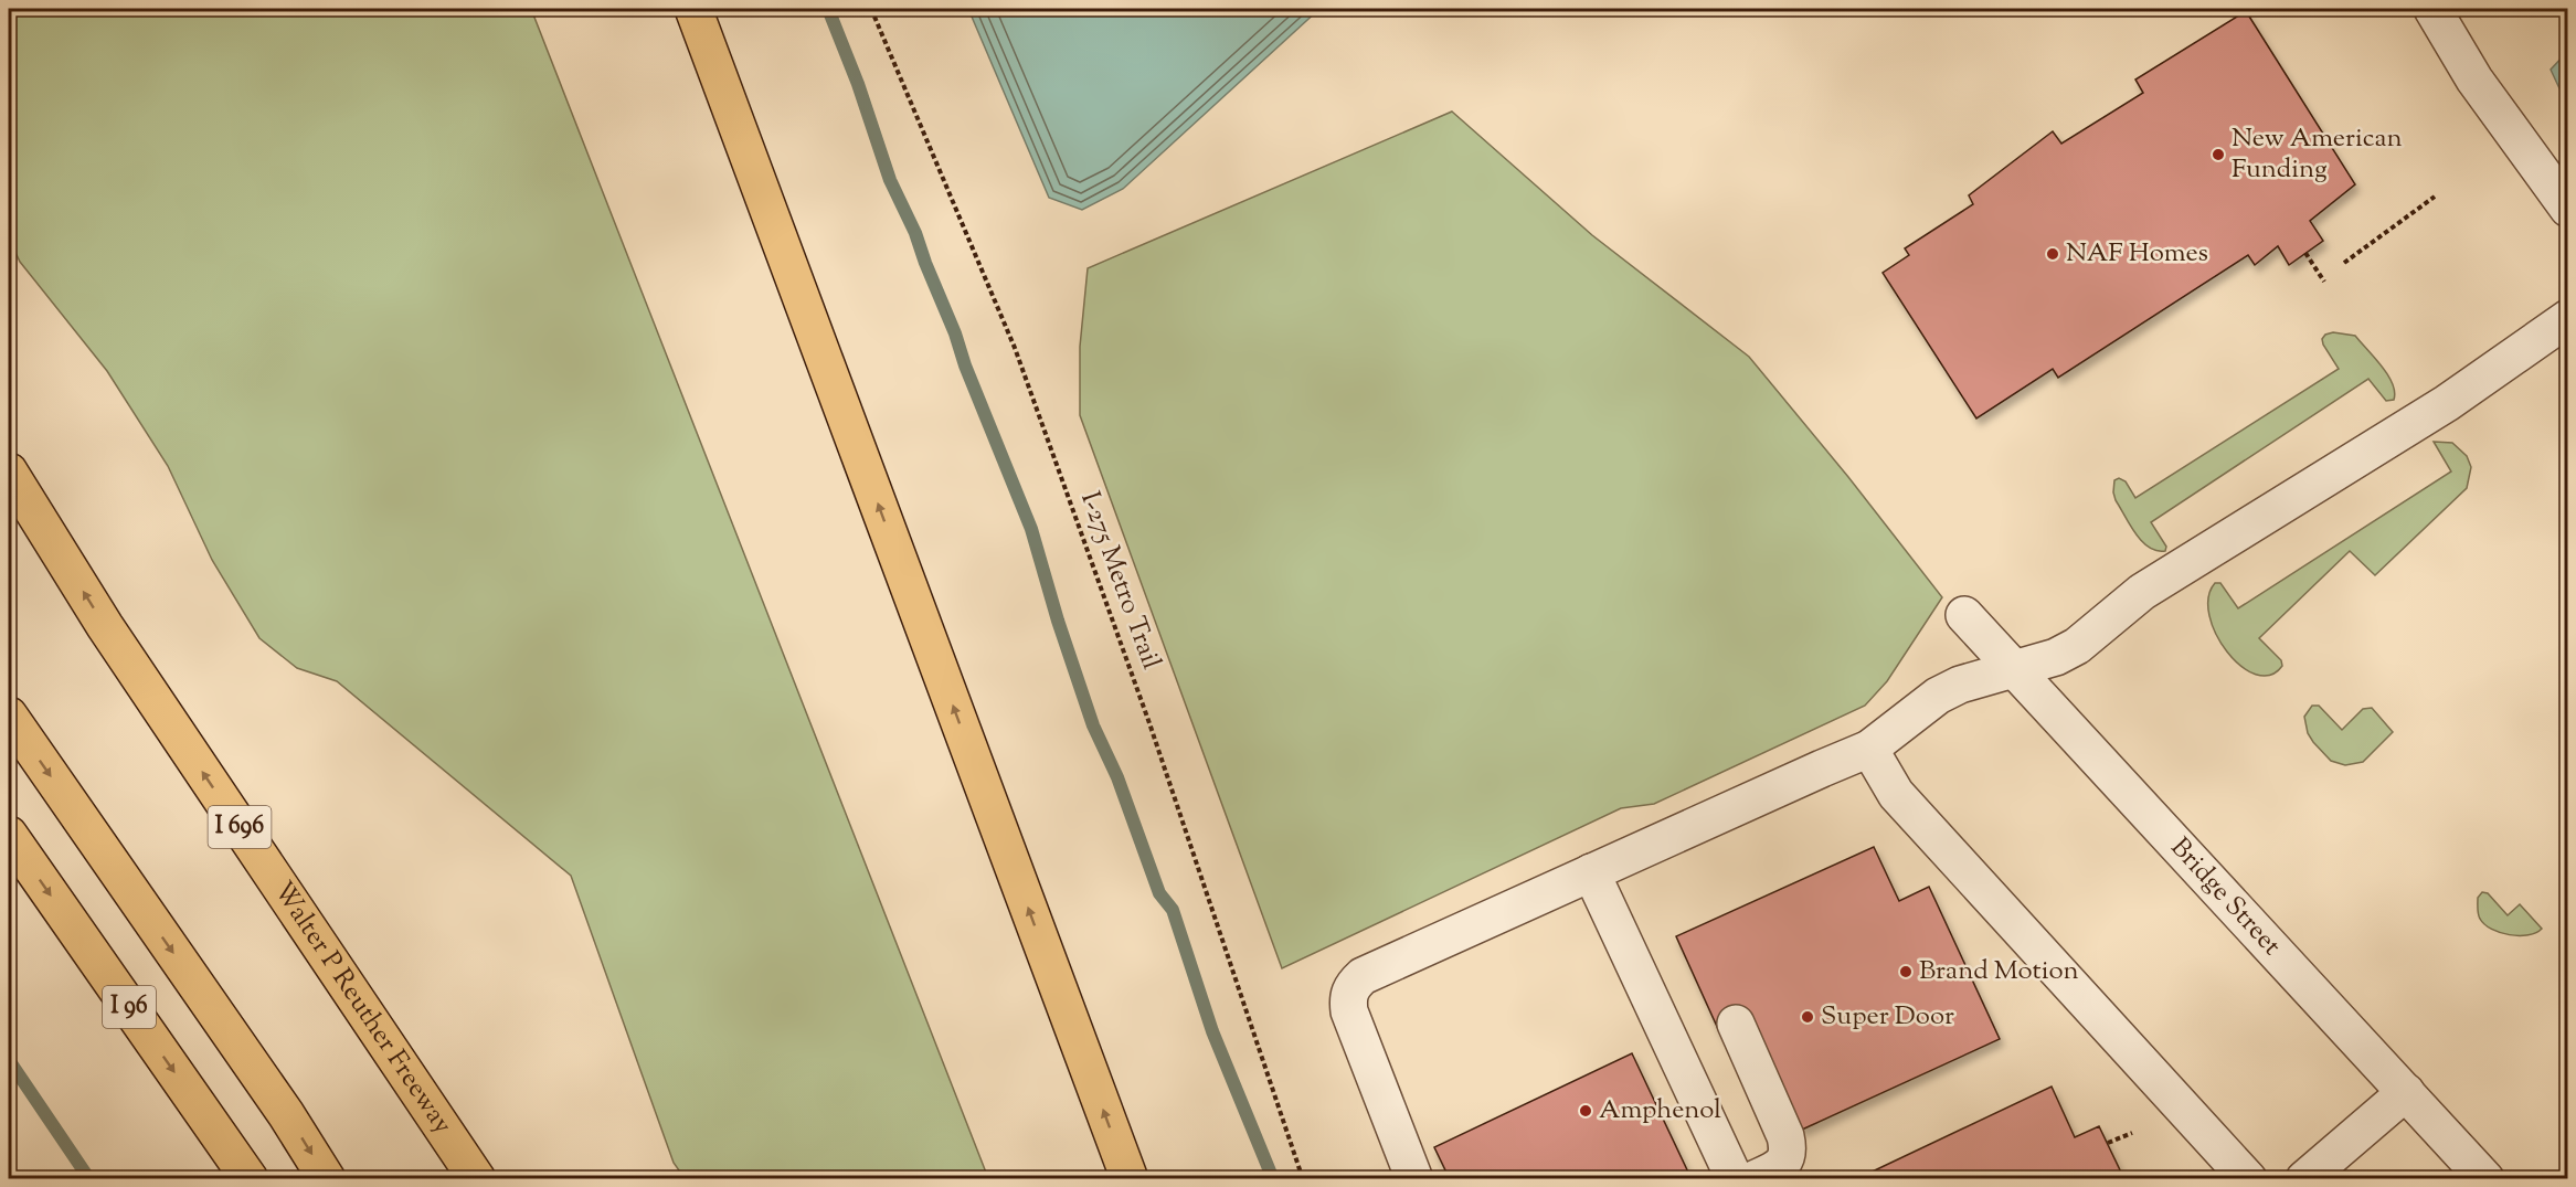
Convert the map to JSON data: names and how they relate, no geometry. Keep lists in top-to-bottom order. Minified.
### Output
{"streets":{"highway":["I 696","I 96","Walter P Reuther Freeway"],"street":["Bridge Street"],"path":["I-275 Metro Trail"]},"places":["New American Funding","NAF Homes","Brand Motion","Super Door","Amphenol"]}
